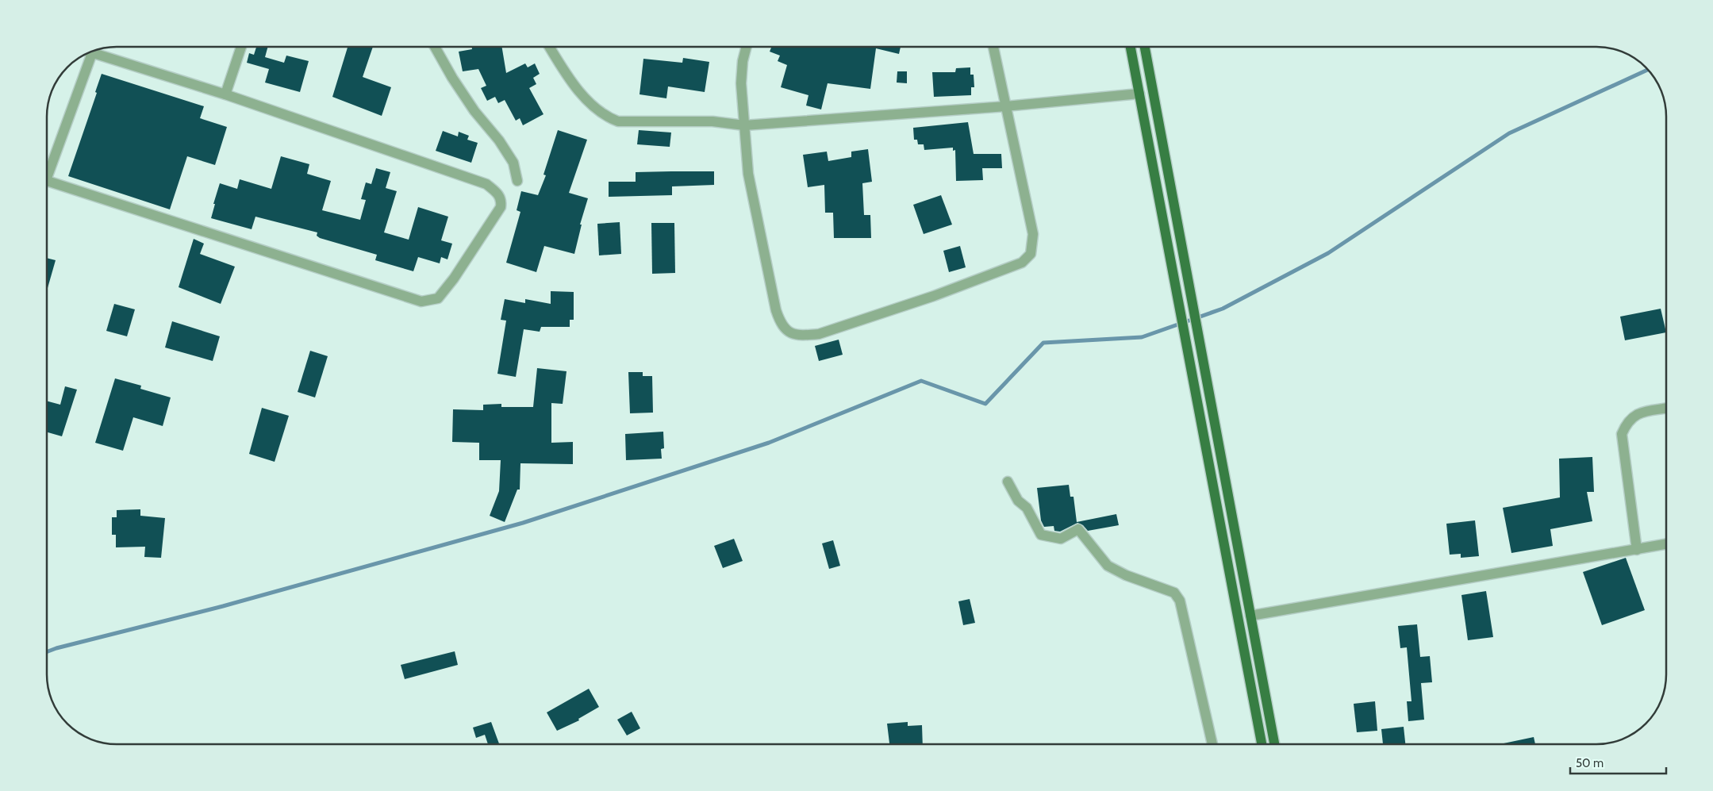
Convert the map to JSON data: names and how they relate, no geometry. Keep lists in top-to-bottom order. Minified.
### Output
{"scale_bar":"50 m"}
